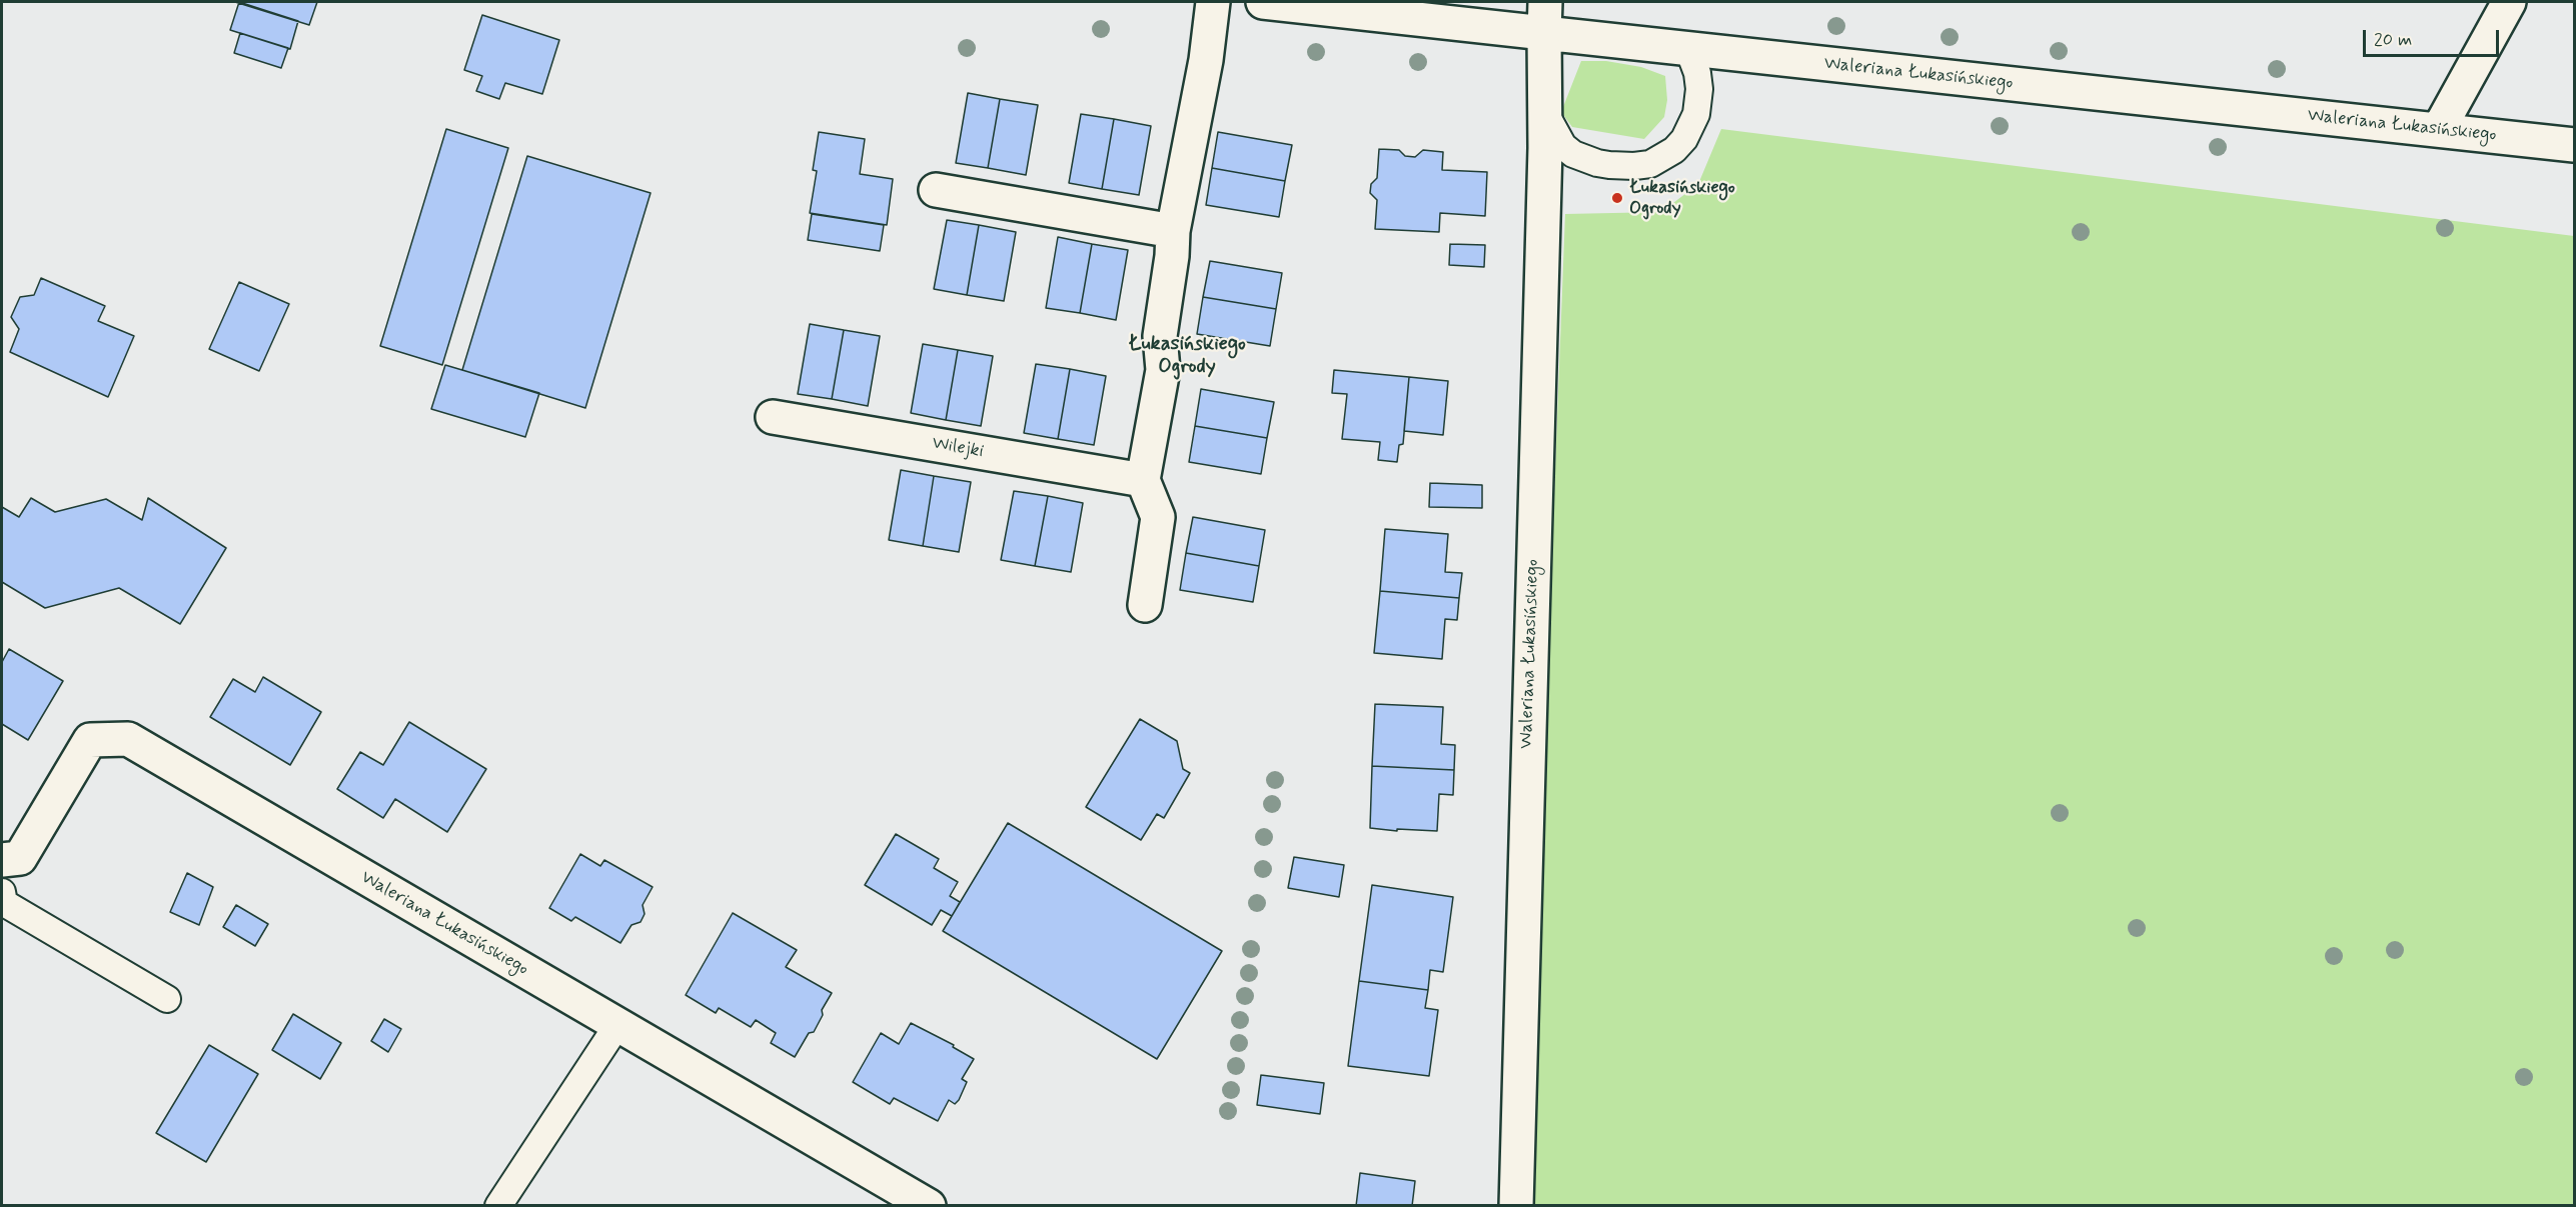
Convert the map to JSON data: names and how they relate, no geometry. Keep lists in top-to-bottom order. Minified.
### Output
{"streets":{"street":["Waleriana Łukasińskiego","Wilejki"]},"districts":["Łukasińskiego Ogrody"],"places":["Łukasińskiego Ogrody"],"scale_bar":"20 m"}
